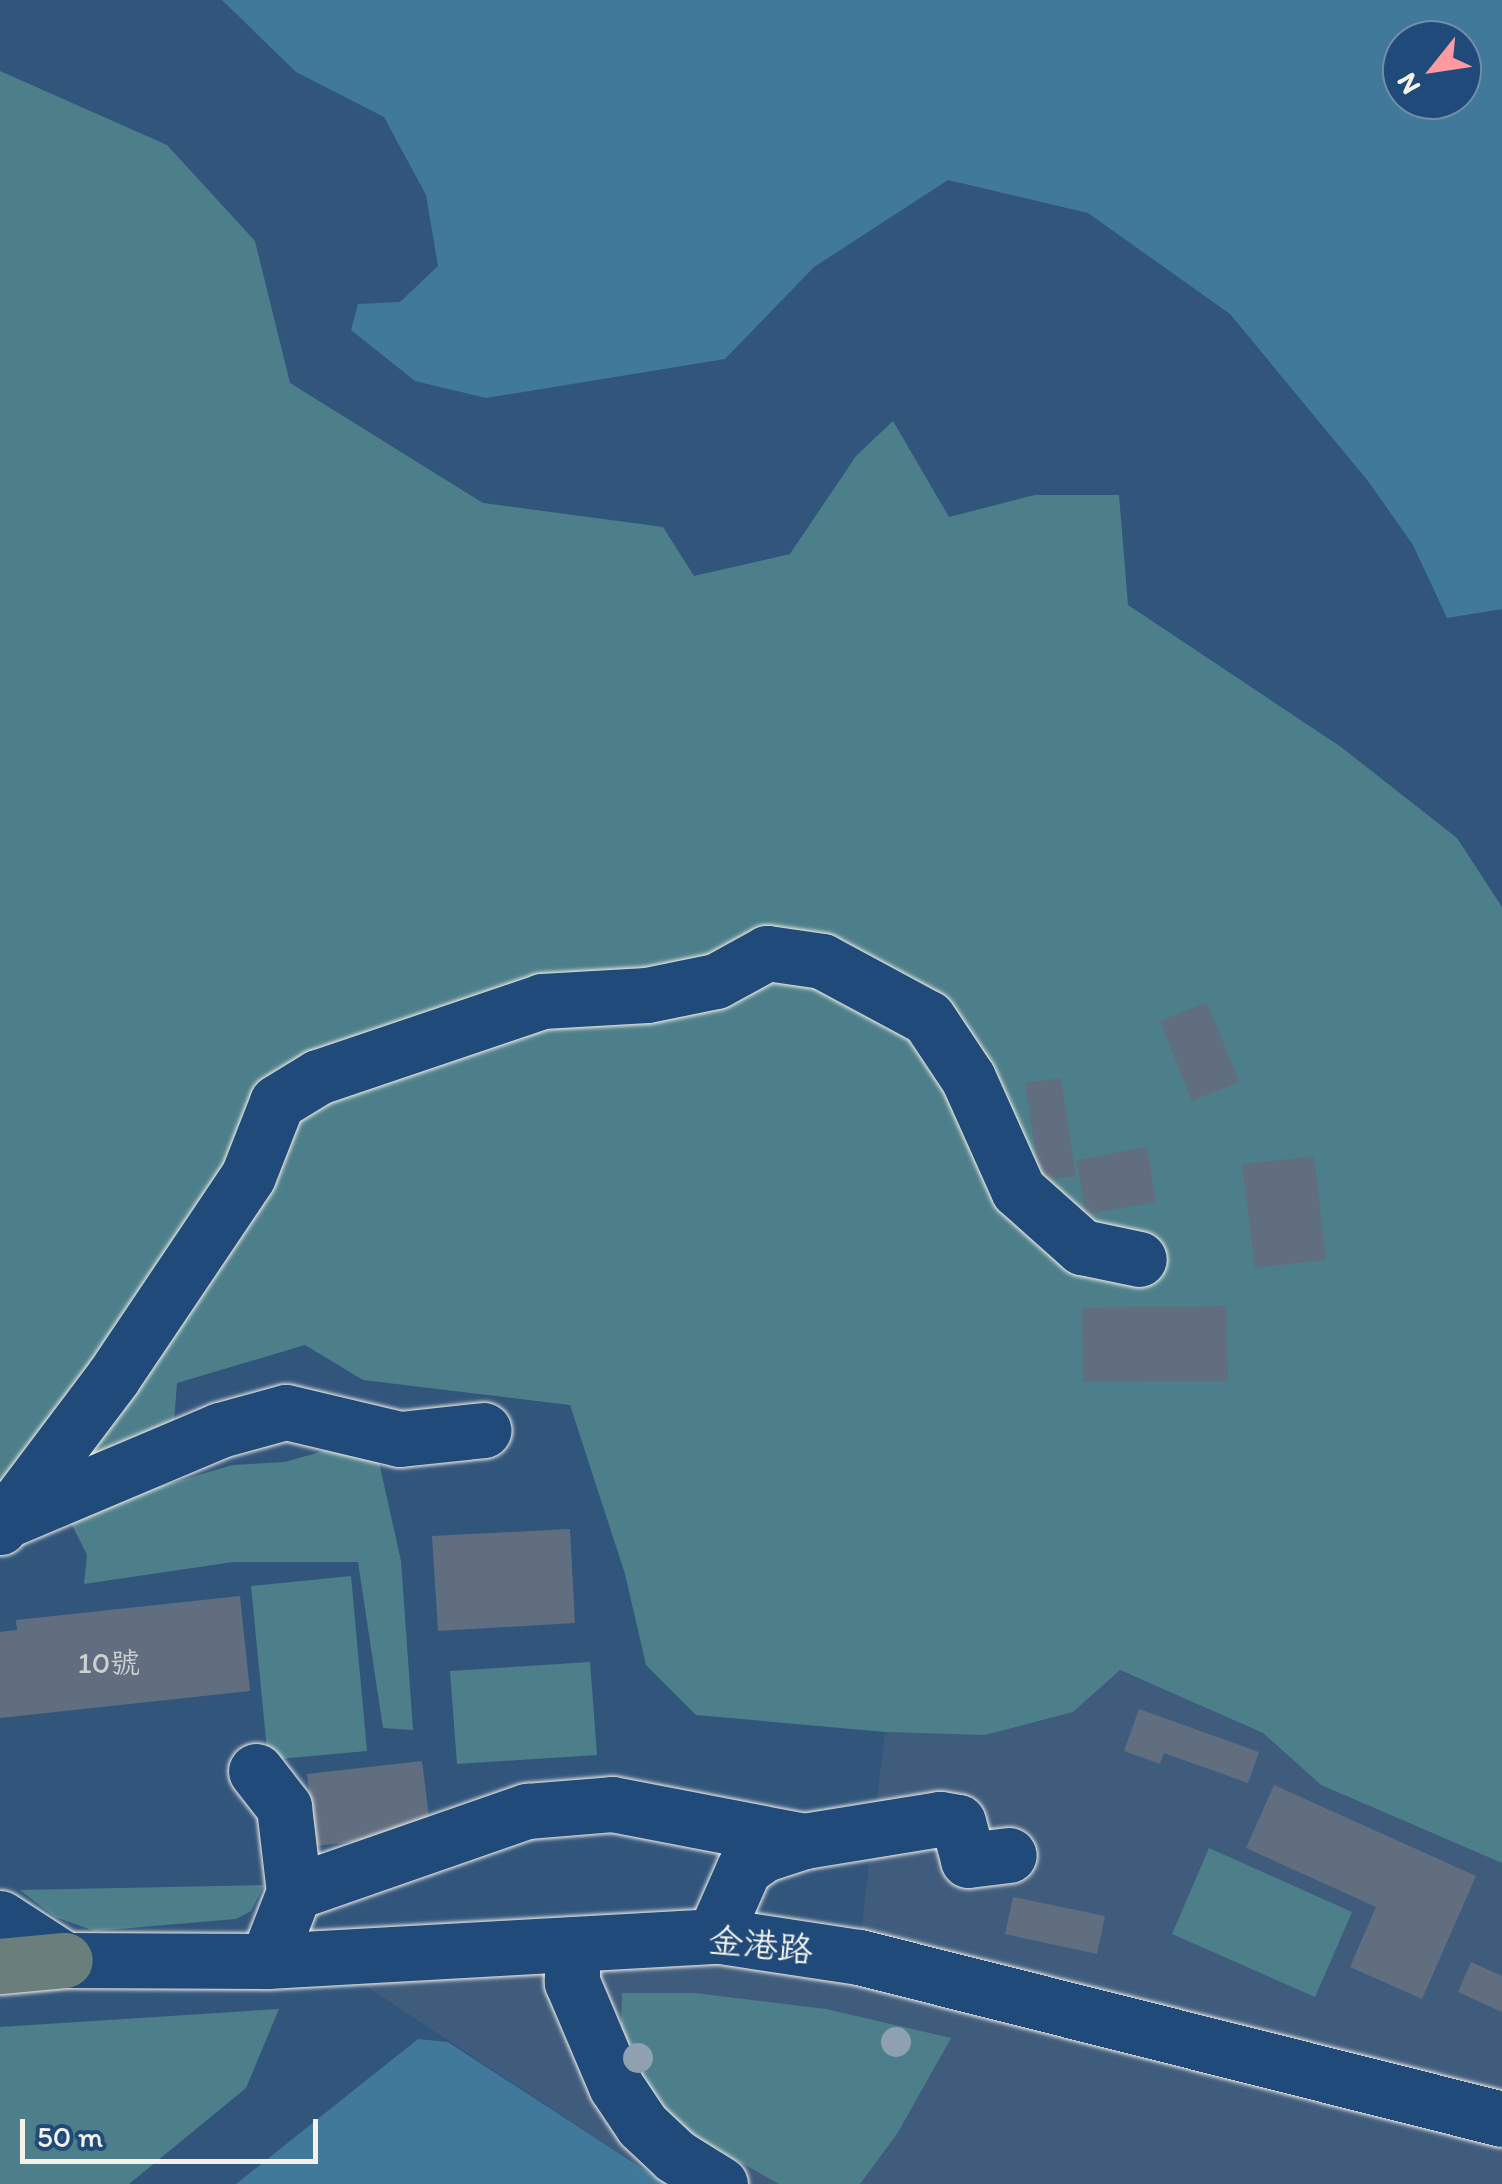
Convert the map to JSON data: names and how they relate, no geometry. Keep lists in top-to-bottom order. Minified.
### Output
{"streets":{"main road":["金港路"]},"house_numbers":["10號"],"scale_bar":"50 m","north":"bottom left"}
